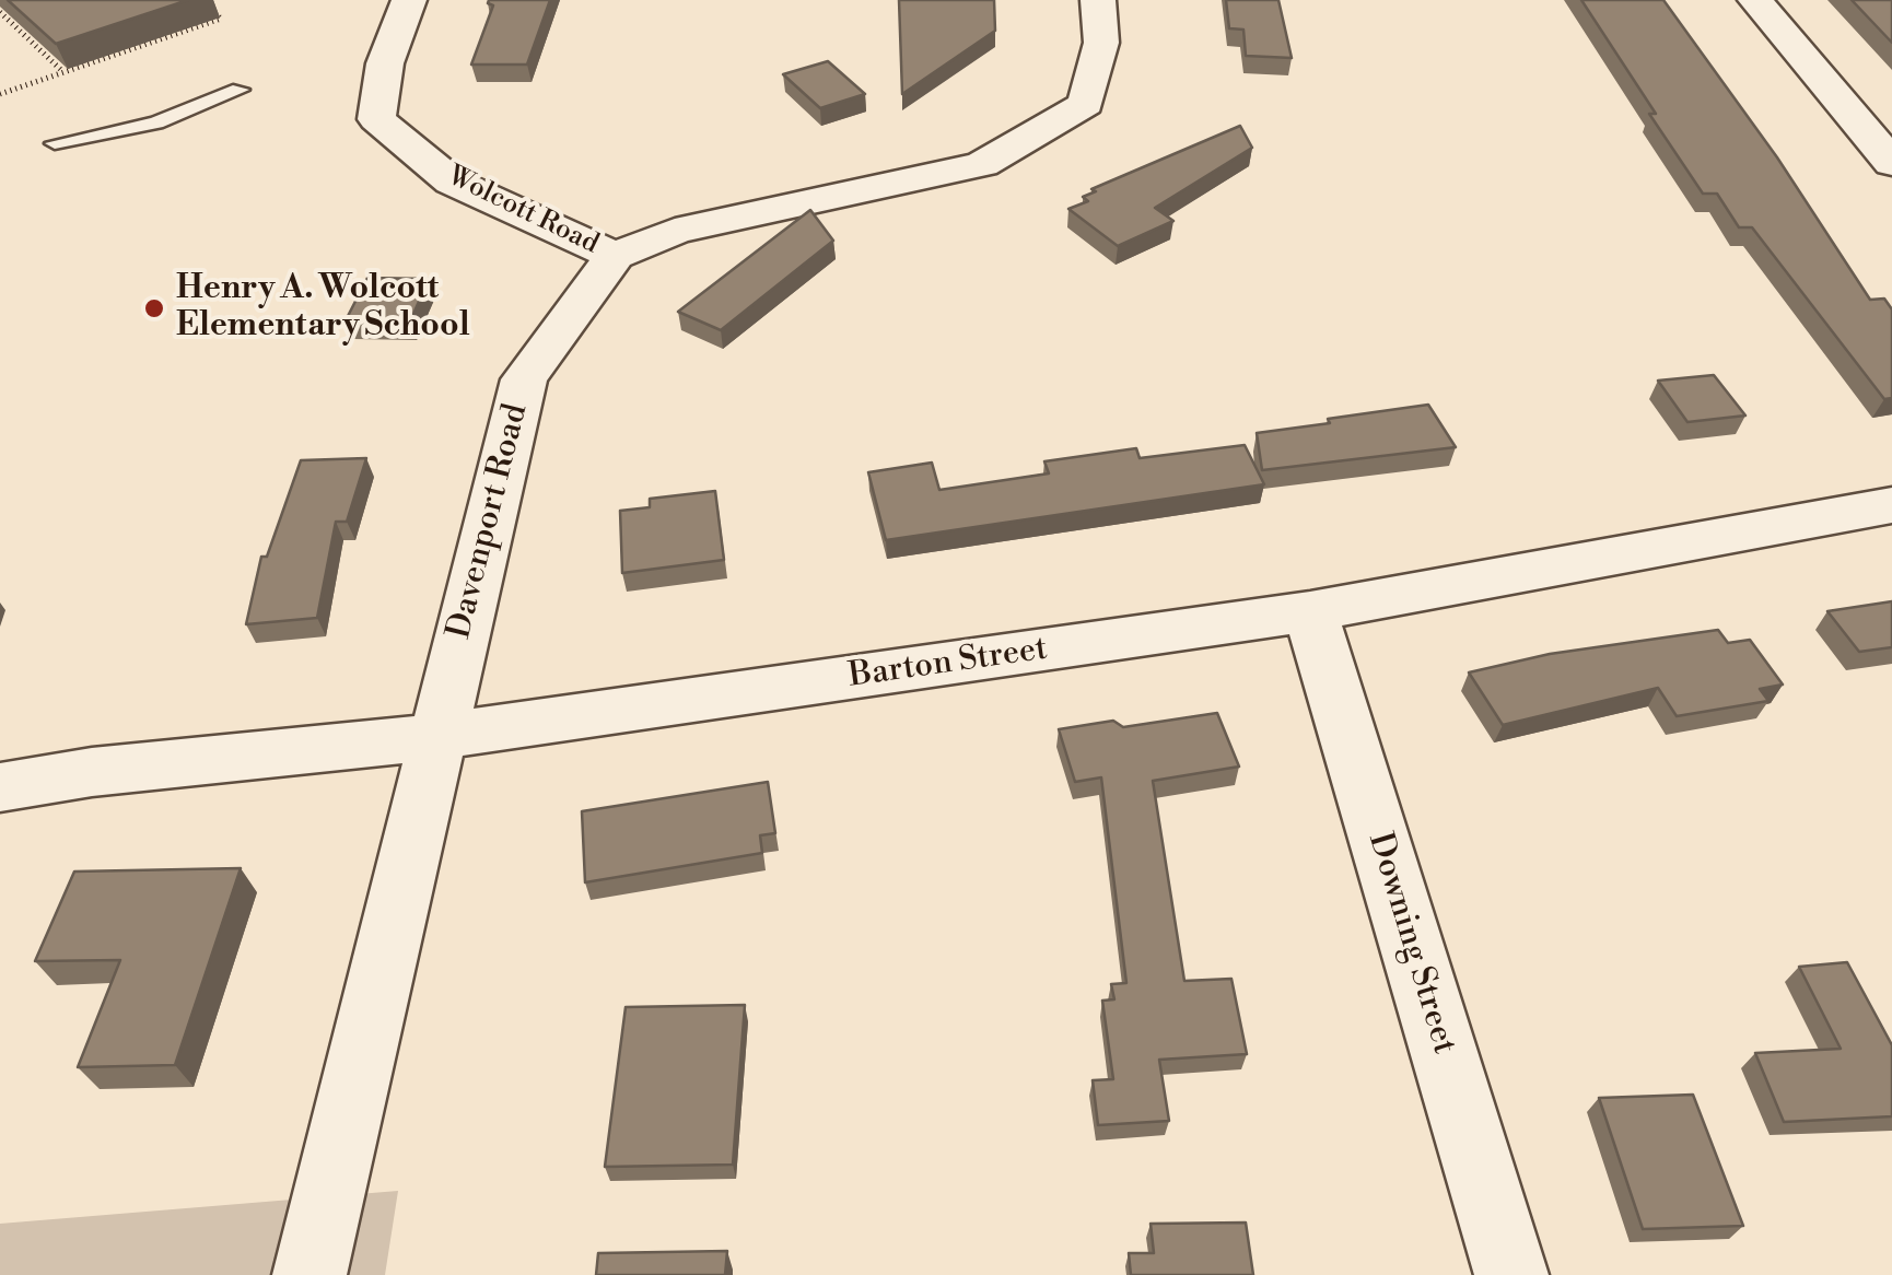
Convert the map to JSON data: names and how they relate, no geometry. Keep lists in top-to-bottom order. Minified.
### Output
{"streets":{"street":["Wolcott Road","Davenport Road","Barton Street","Downing Street"]},"crossings":[["Wolcott Road","Davenport Road"],["Davenport Road","Barton Street"],["Barton Street","Downing Street"]],"places":["Henry A. Wolcott Elementary School"]}
